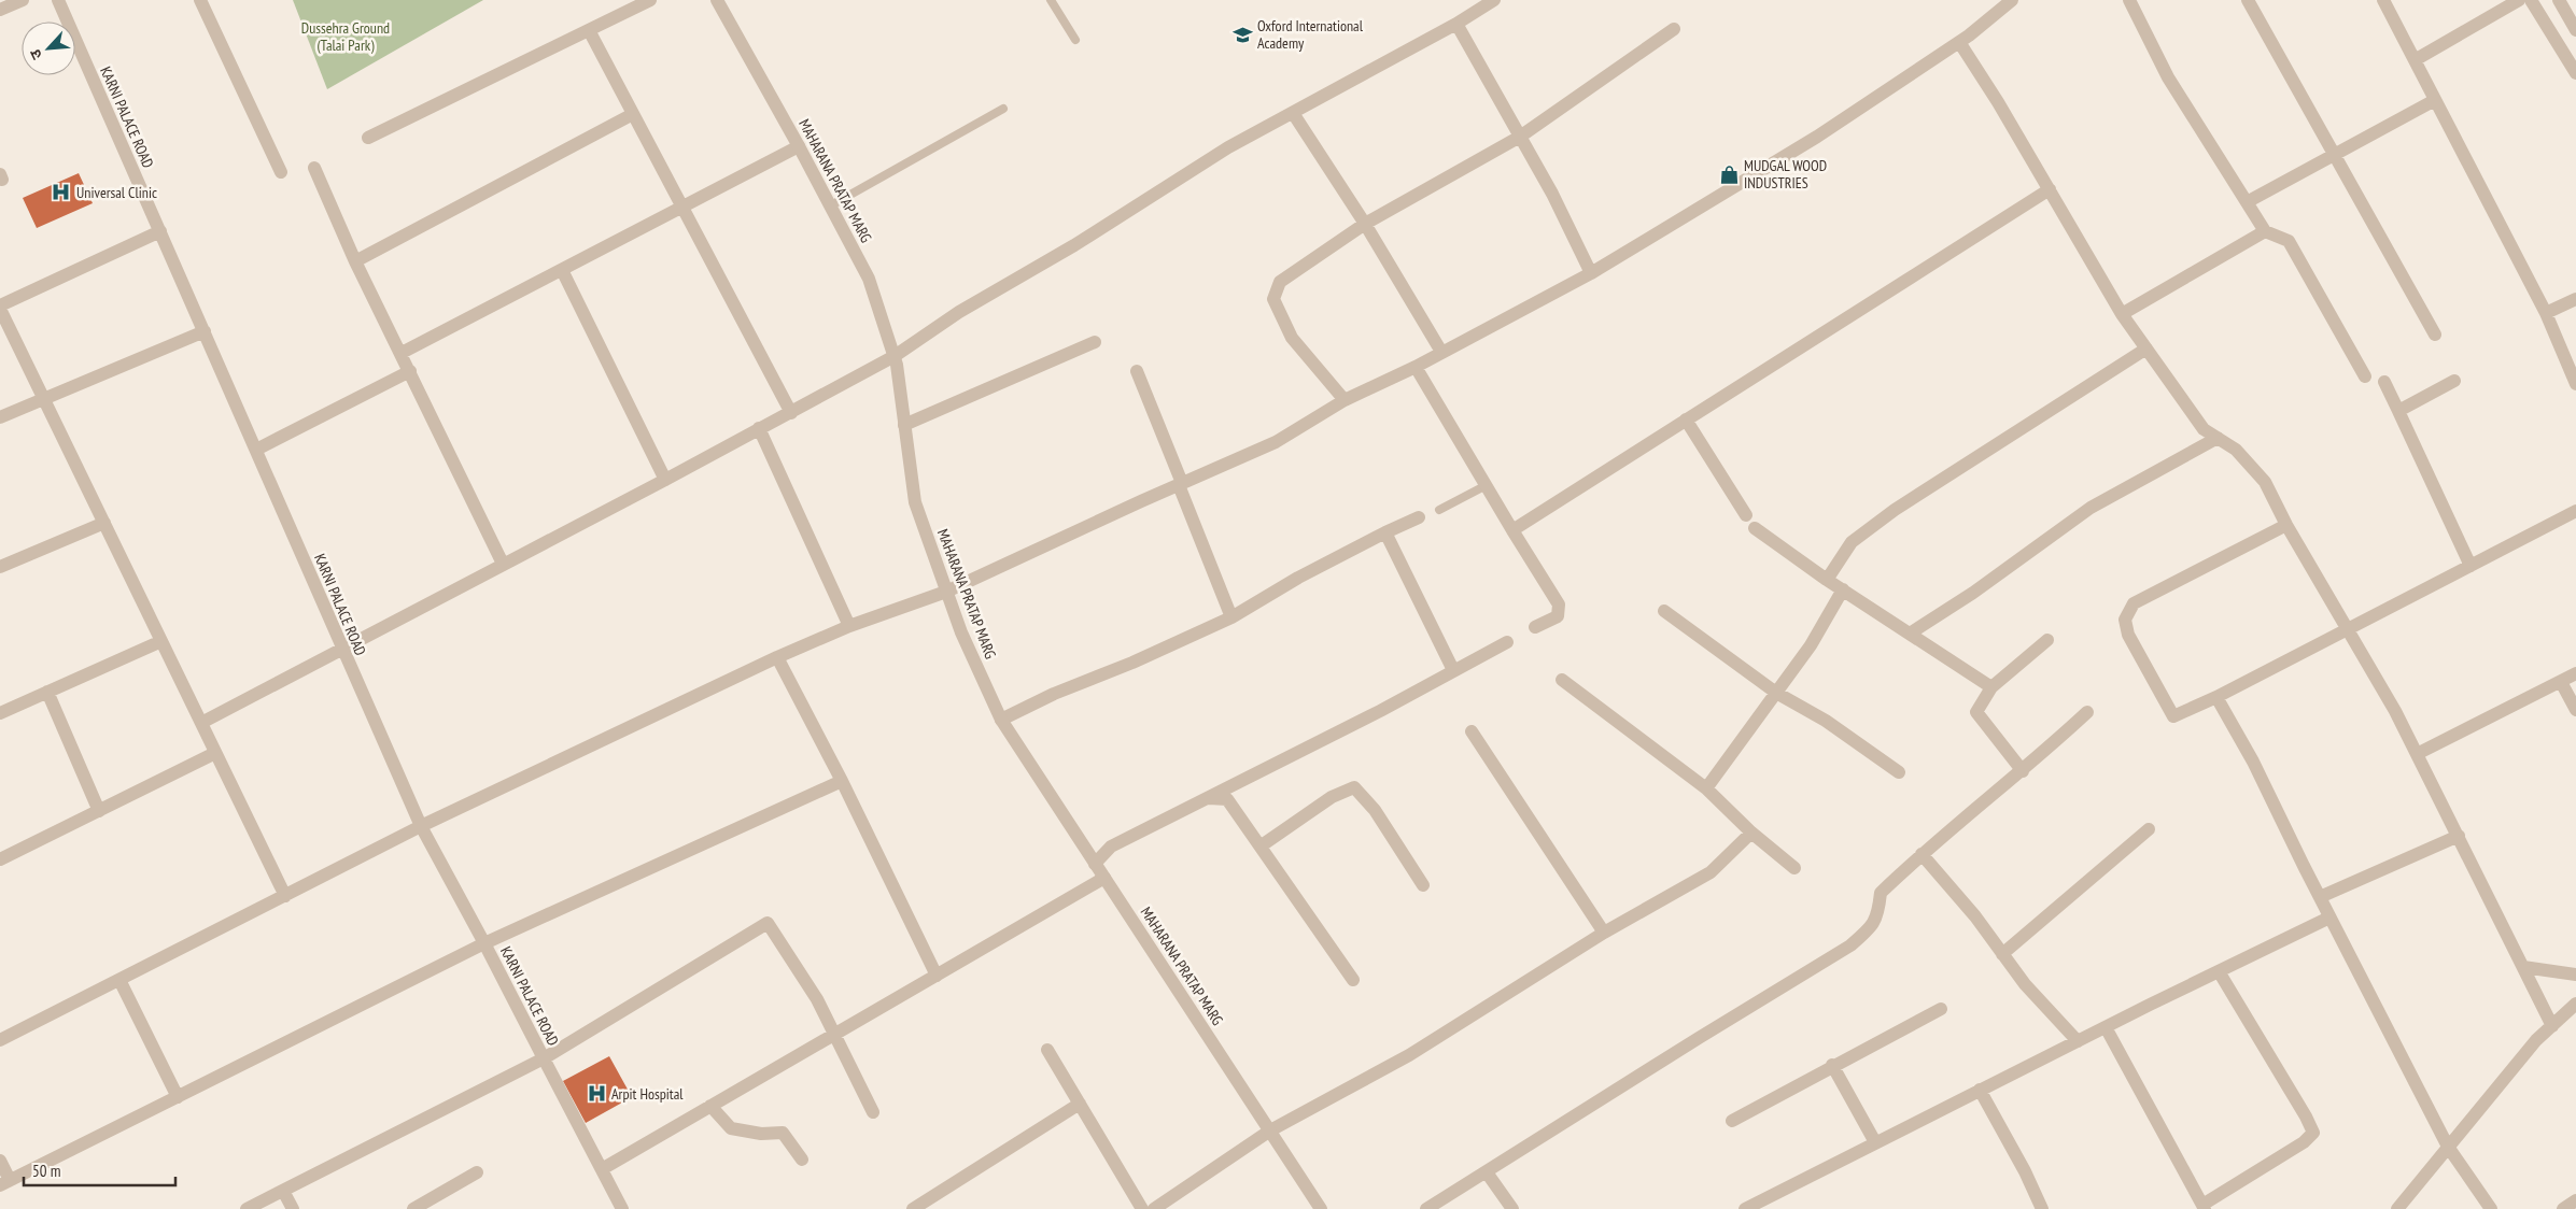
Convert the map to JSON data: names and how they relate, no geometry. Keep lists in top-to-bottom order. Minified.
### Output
{"streets":{"street":["KARNI PALACE ROAD","MAHARANA PRATAP MARG"]},"parks":["Dussehra Ground (Talai Park)"],"places":{"school or university":["Oxford International Academy"],"shop":["MUDGAL WOOD INDUSTRIES"],"hospital":["Universal Clinic","Arpit Hospital"]},"scale_bar":"50 m","north":"bottom left"}
